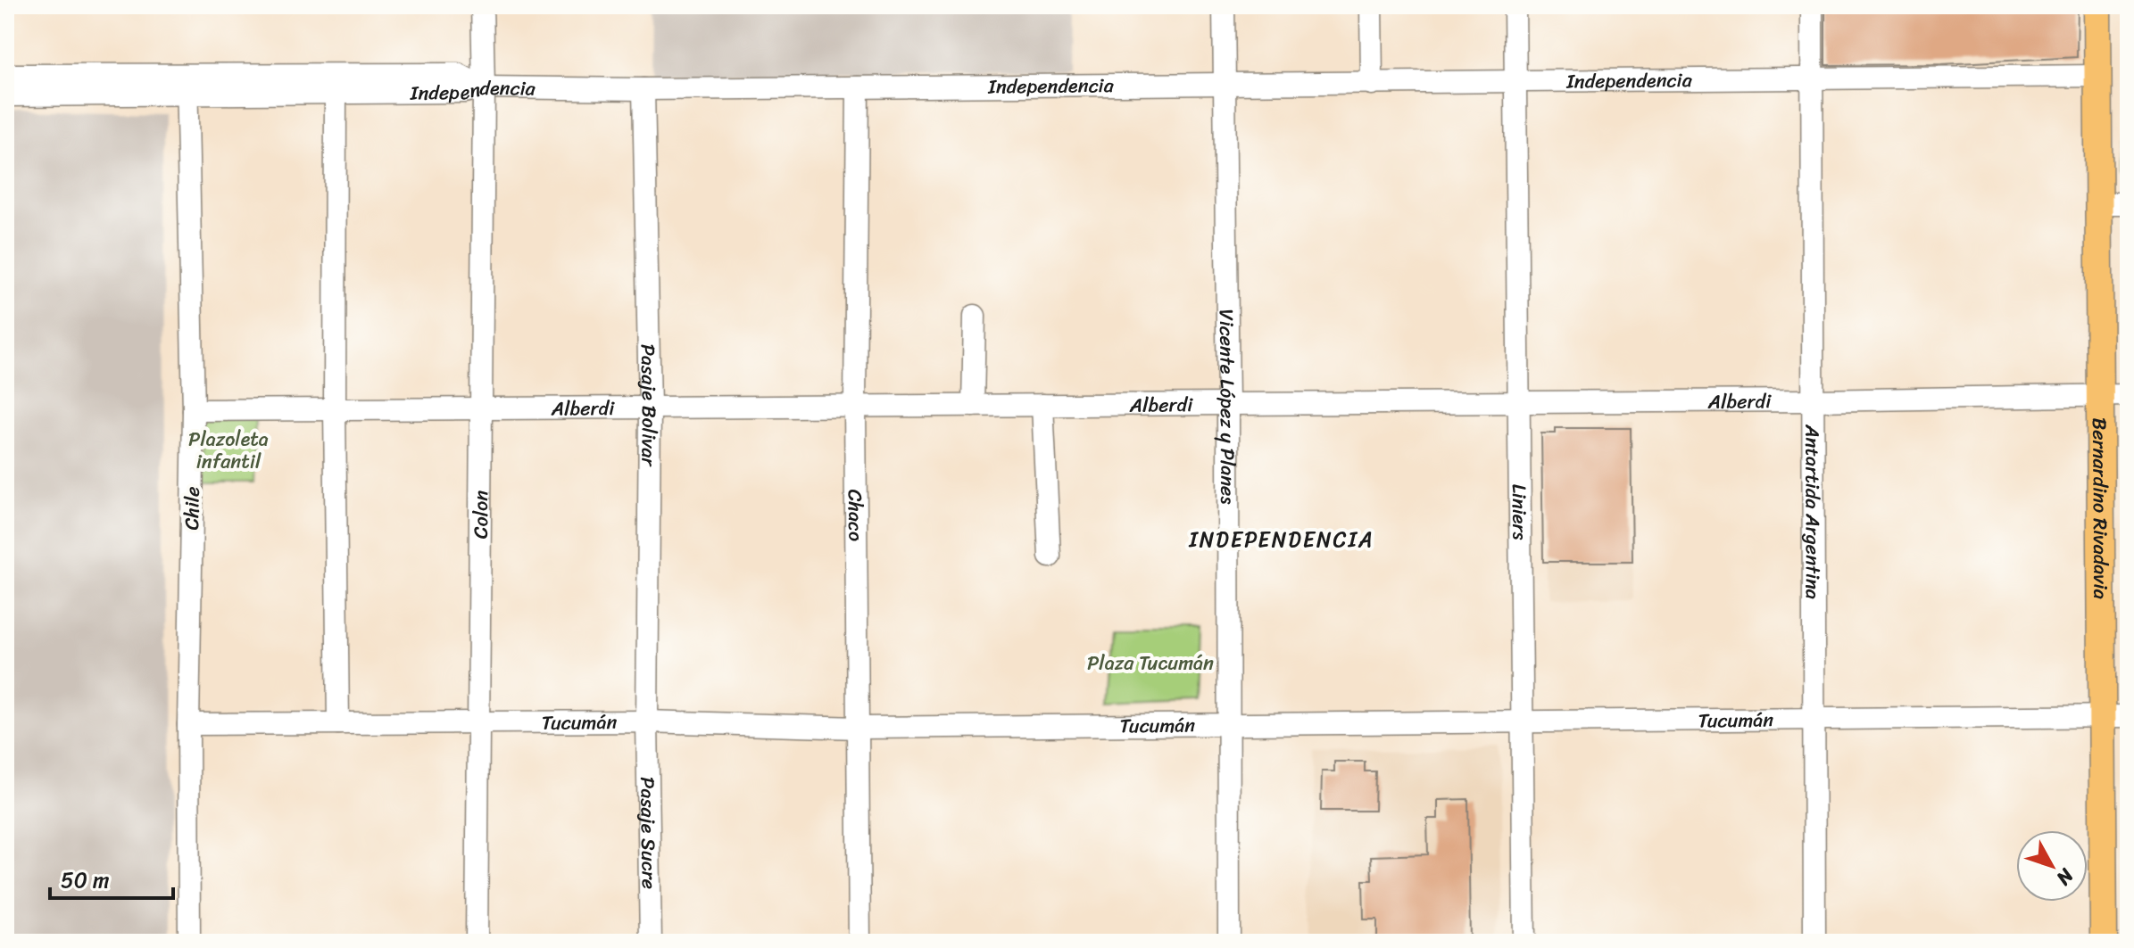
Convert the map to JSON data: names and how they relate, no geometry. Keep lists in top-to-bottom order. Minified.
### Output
{"streets":{"main road":["Bernardino Rivadavia"],"street":["Independencia","Alberdi","Pasaje Bolivar","Vicente López y Planes","Chile","Antartida Argentina","Liniers","Colon","Chaco","Tucumán","Pasaje Sucre"]},"crossings":[["Independencia","Pasaje Bolivar"],["Independencia","Vicente López y Planes"],["Independencia","Chile"],["Independencia","Bernardino Rivadavia"],["Independencia","Antartida Argentina"],["Independencia","Liniers"],["Independencia","Colon"],["Independencia","Chaco"],["Alberdi","Pasaje Bolivar"],["Alberdi","Vicente López y Planes"],["Alberdi","Chile"],["Alberdi","Bernardino Rivadavia"],["Alberdi","Antartida Argentina"],["Alberdi","Liniers"],["Alberdi","Colon"],["Alberdi","Chaco"],["Pasaje Bolivar","Tucumán"],["Pasaje Bolivar","Pasaje Sucre"],["Vicente López y Planes","Tucumán"],["Chile","Tucumán"],["Bernardino Rivadavia","Tucumán"],["Antartida Argentina","Tucumán"],["Liniers","Tucumán"],["Colon","Tucumán"],["Chaco","Tucumán"],["Tucumán","Pasaje Sucre"]],"districts":["INDEPENDENCIA"],"parks":["Plazoleta infantil","Plaza Tucumán"],"scale_bar":"50 m","north":"bottom right"}
